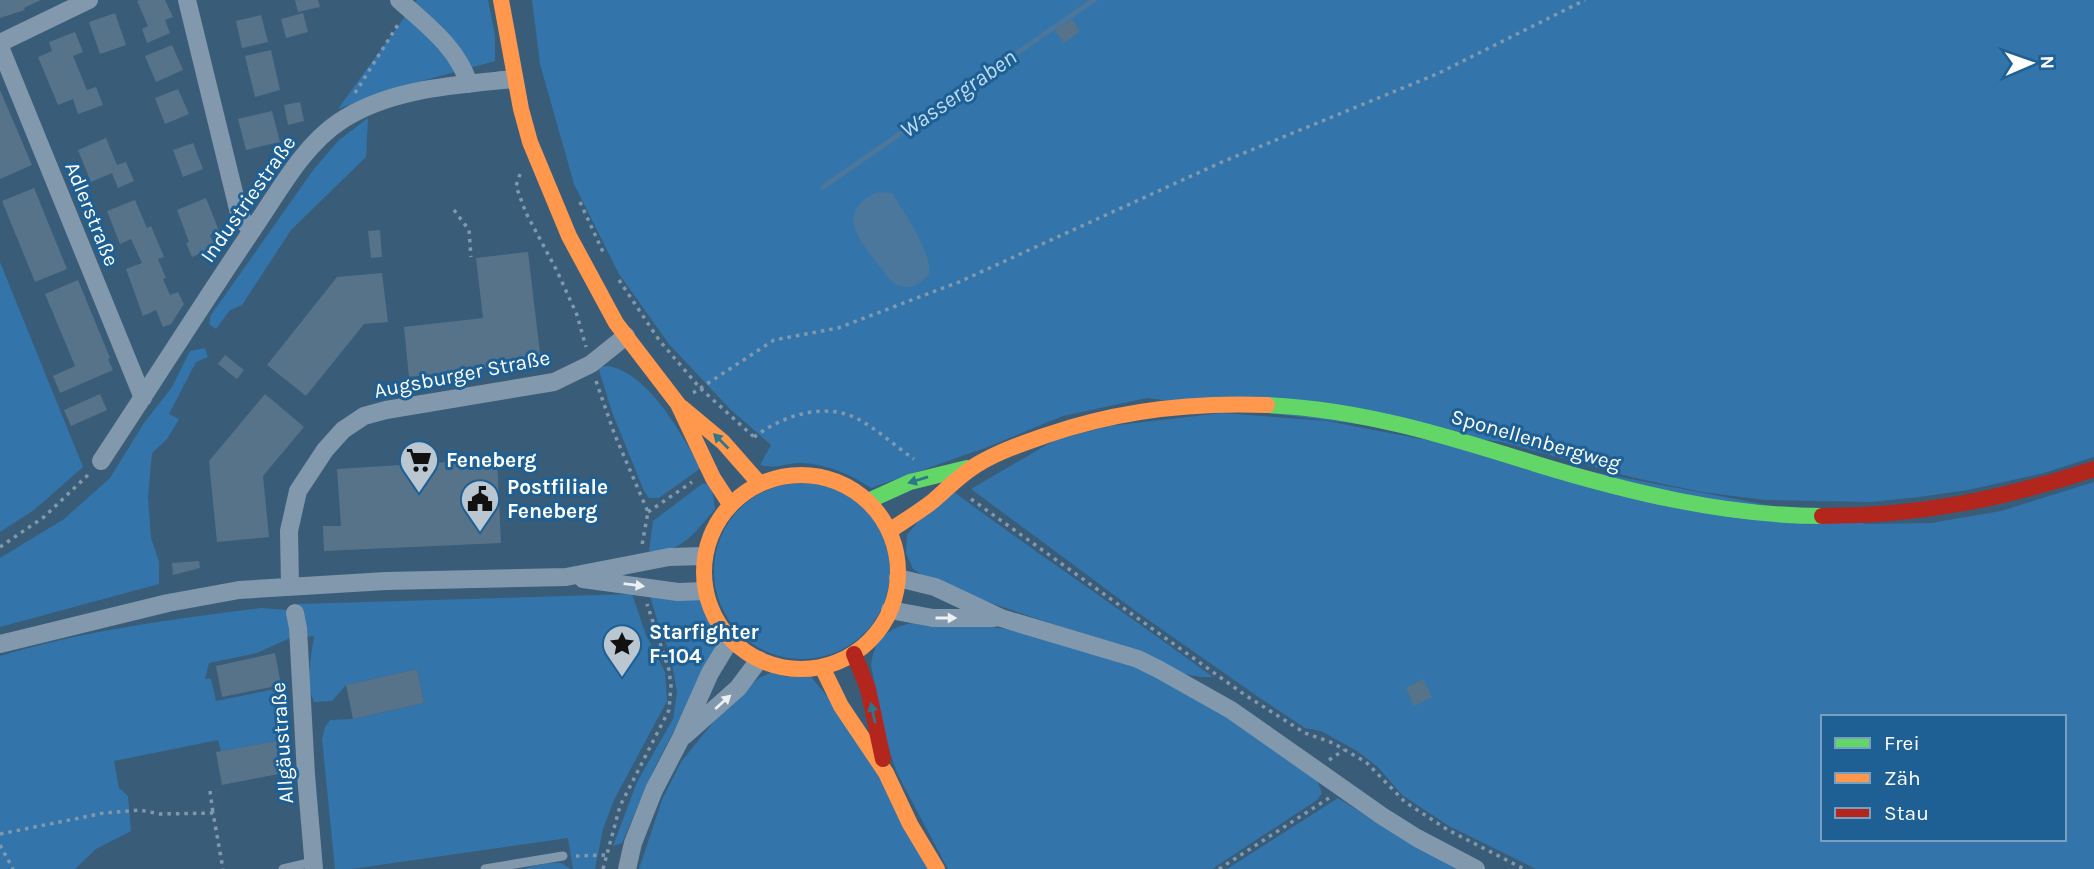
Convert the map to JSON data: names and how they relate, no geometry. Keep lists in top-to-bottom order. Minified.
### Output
{"streets":{"street":["Industriestraße","Adlerstraße","Augsburger Straße","Sponellenbergweg","Allgäustraße"]},"crossings":[["Industriestraße","Adlerstraße"]],"water":["Wassergraben"],"places":{"supermarket":["Feneberg"],"public building":["Postfiliale Feneberg"],"place":["Starfighter F-104"]},"legend":["Frei","Zäh","Stau"],"north":"right"}
